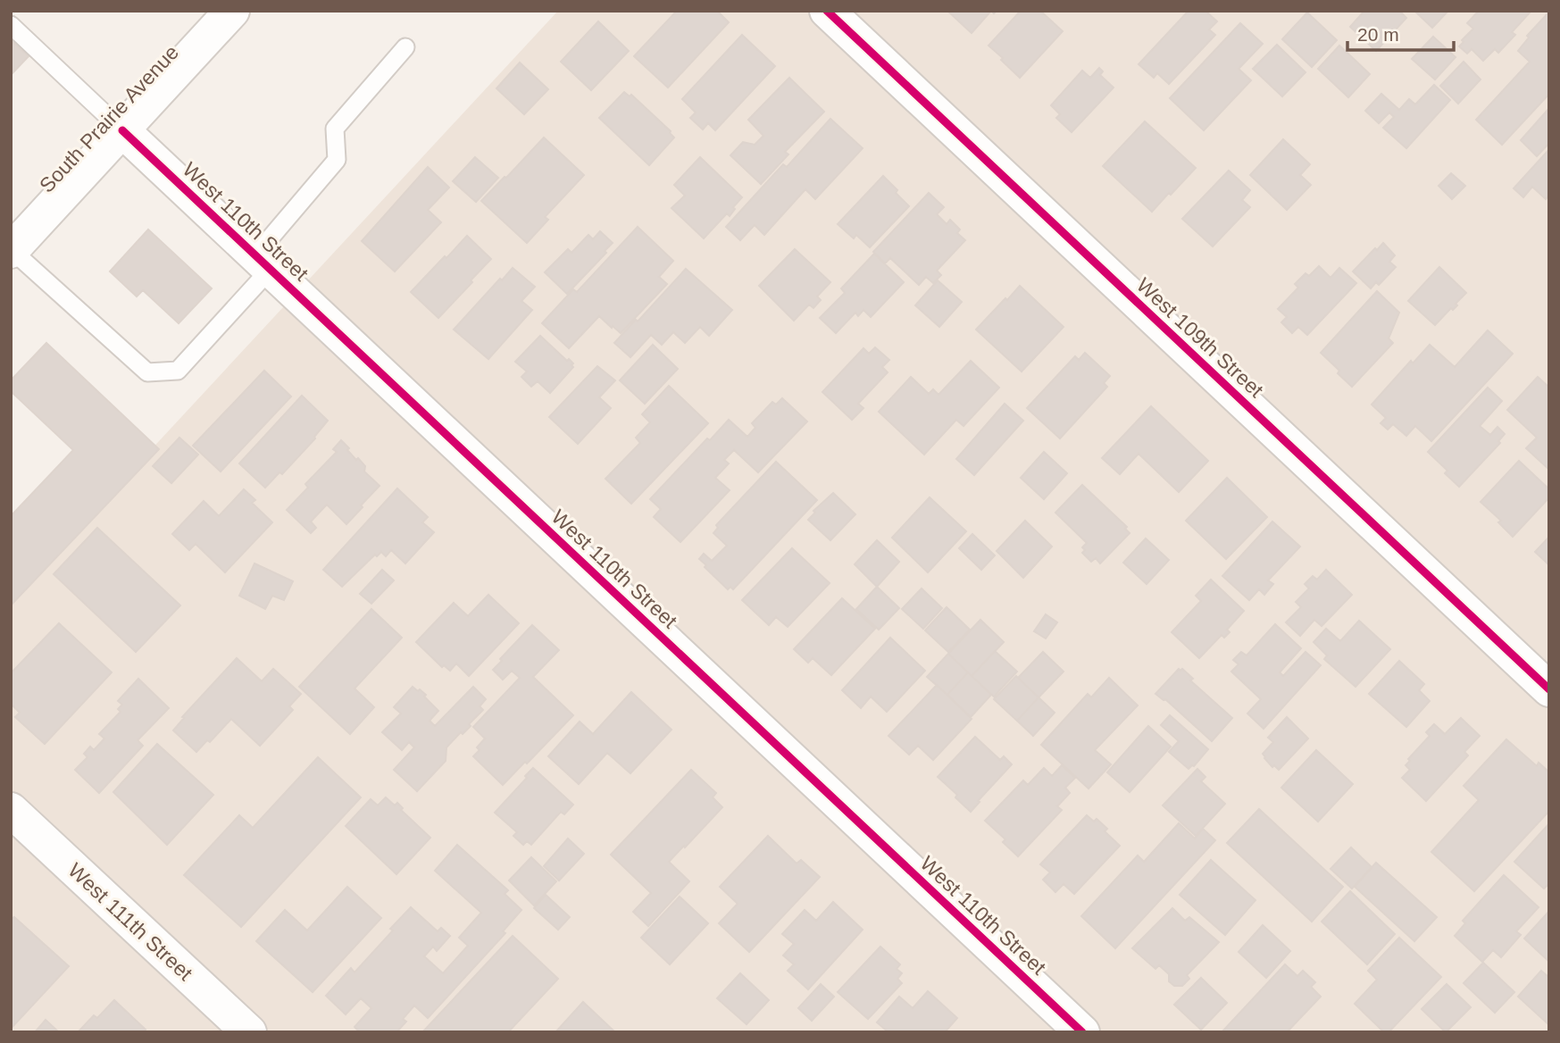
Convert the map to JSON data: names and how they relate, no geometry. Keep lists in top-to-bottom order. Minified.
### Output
{"streets":{"street":["South Prairie Avenue","West 110th Street","West 109th Street","West 111th Street"]},"crossings":[["South Prairie Avenue","West 110th Street"]],"scale_bar":"20 m"}
